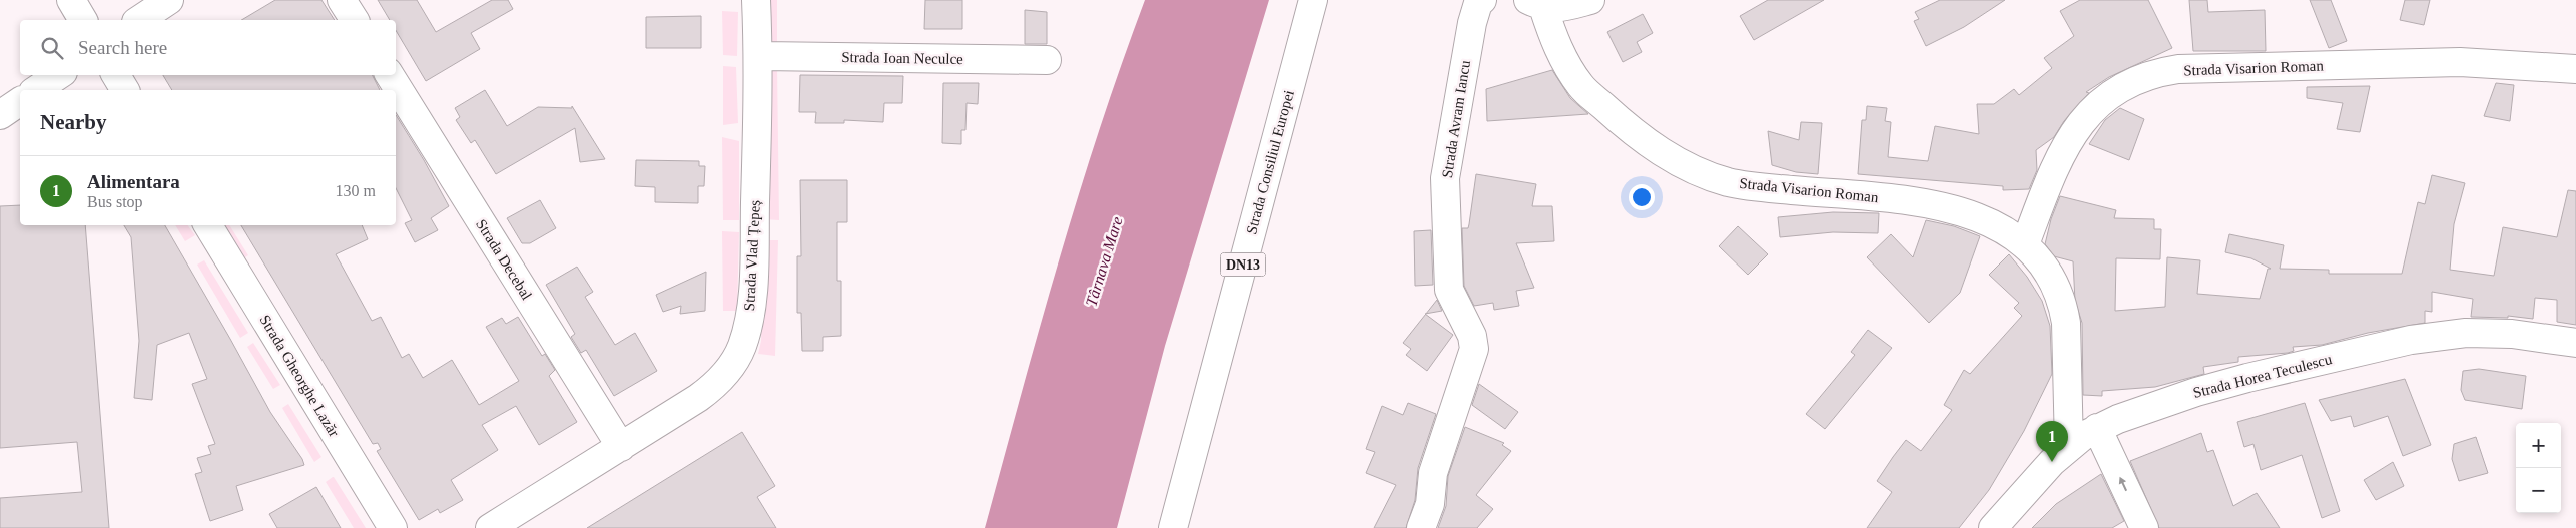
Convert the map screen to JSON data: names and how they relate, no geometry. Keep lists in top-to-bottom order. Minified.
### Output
{"streets":{"main road":["Strada Ioan Neculce","Strada Visarion Roman","Strada Avram Iancu","Strada Consiliul Europei","Strada Vlad Țepeș","Strada Decebal","DN13","Strada Gheorghe Lazăr","Strada Horea Teculescu"]},"crossings":[["Strada Ioan Neculce","Strada Vlad Țepeș"],["Strada Visarion Roman","Strada Horea Teculescu"],["Strada Vlad Țepeș","Strada Decebal"]],"water":["Târnava Mare"],"page":{"search":"Search here","heading":"Nearby","list":[{"mark":"1","name":"Alimentara","note":"Bus stop","value":"130 m"}],"pins":"1","map_buttons":["+","−"]}}
